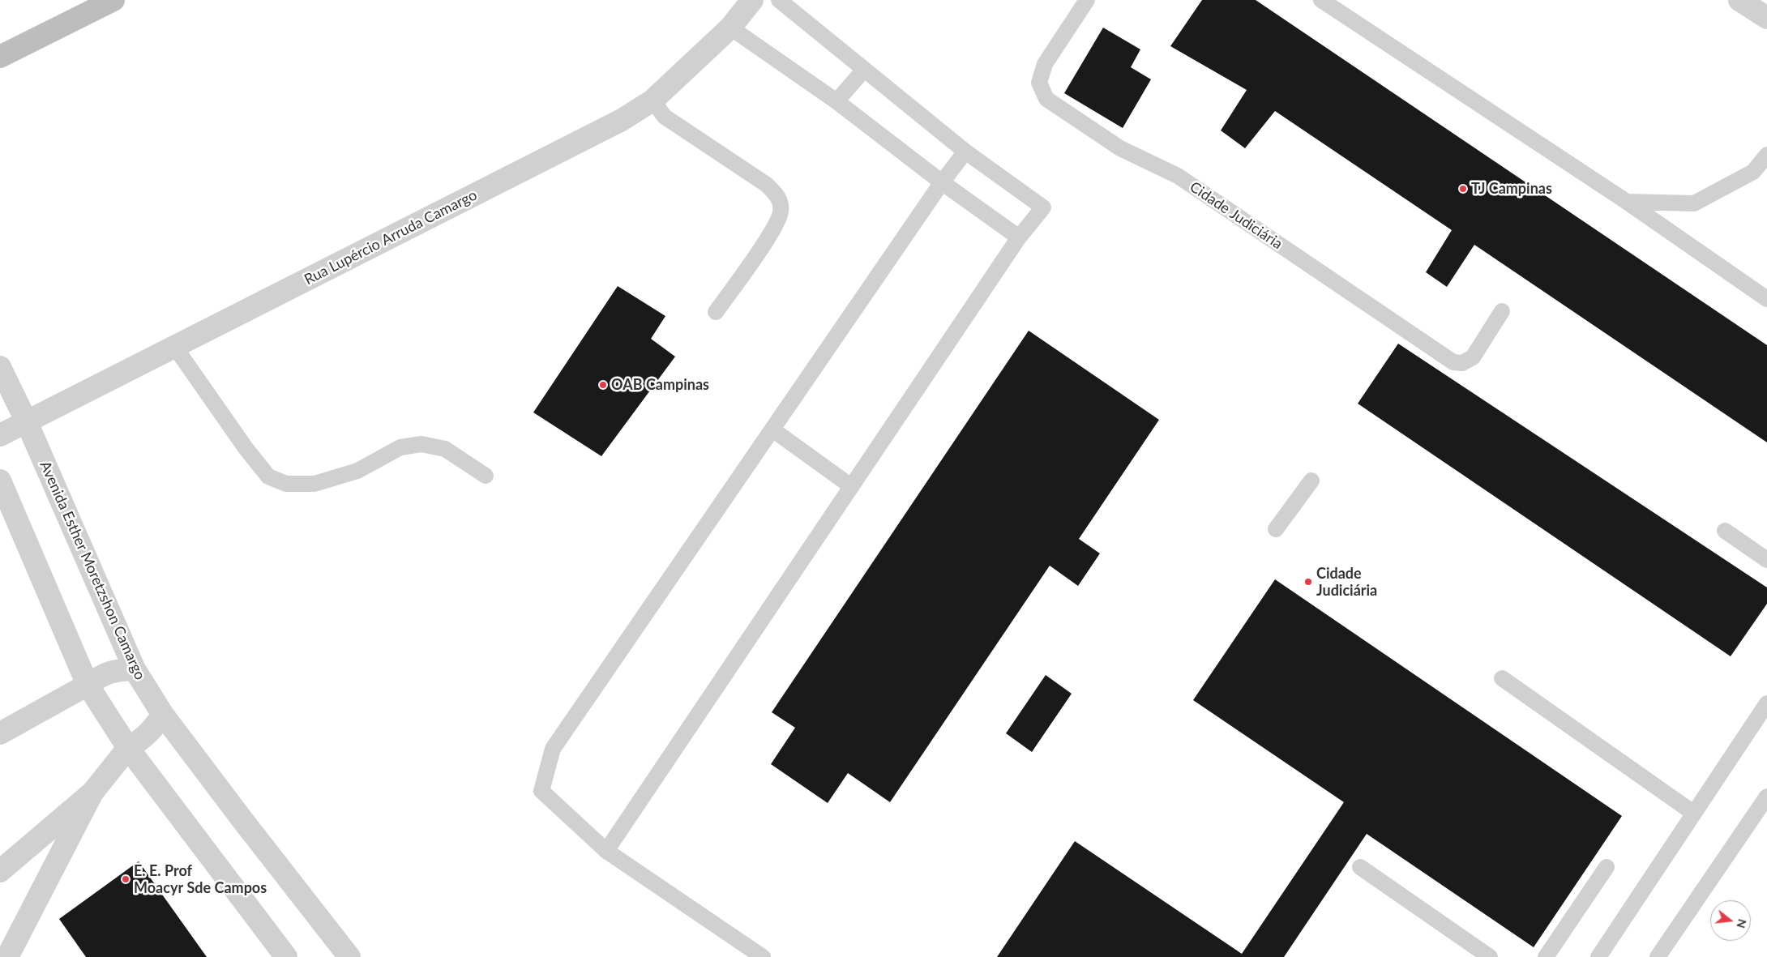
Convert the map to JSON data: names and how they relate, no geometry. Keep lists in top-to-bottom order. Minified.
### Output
{"streets":{"street":["Rua Lupércio Arruda Camargo","Avenida Esther Moretzshon Camargo"],"lane":["Cidade Judiciária"]},"crossings":[["Rua Lupércio Arruda Camargo","Avenida Esther Moretzshon Camargo"]],"places":["TJ Campinas","OAB Campinas","Cidade Judiciária","E. E. Prof Moacyr Sde Campos"],"north":"right"}
